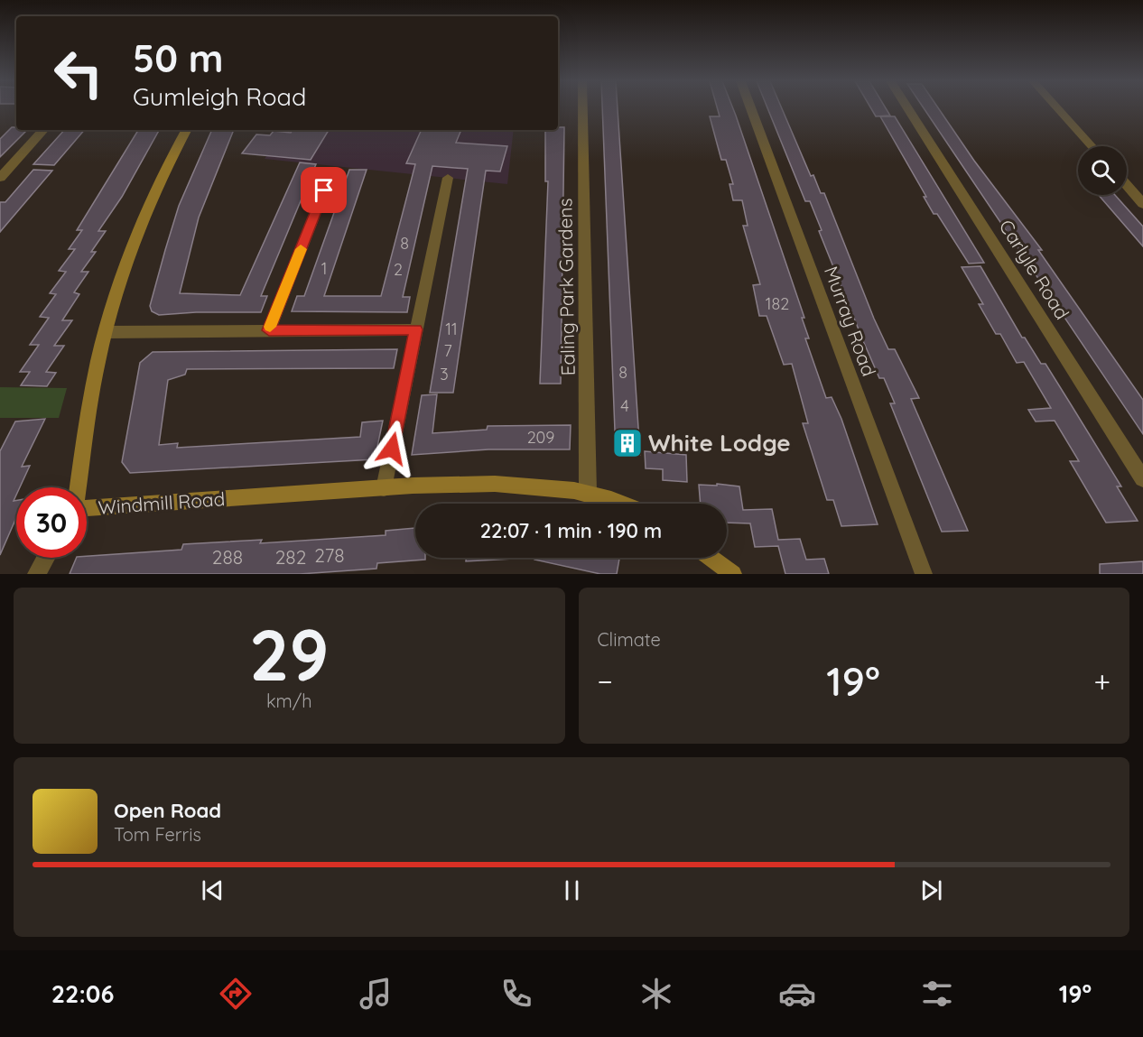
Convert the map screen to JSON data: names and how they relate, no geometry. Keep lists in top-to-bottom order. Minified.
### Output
{"streets":{"main road":["Windmill Road"],"street":["Carlyle Road","Ealing Park Gardens","Murray Road"]},"crossings":[["Ealing Park Gardens","Windmill Road"]],"places":{"building":["White Lodge"]},"house_numbers":["8","1","2","182","11","7","8","3","4","209","278","288","282"],"page":{"turn":["50 m","Gumleigh Road"],"limit":"30","trip":"22:07 · 1 min · 190 m","tile":[["29","km/h"],"Climate"],"heat":["−","19°","+"],"song":["Open Road","Tom Ferris"],"tabs":["22:06","19°"]}}
